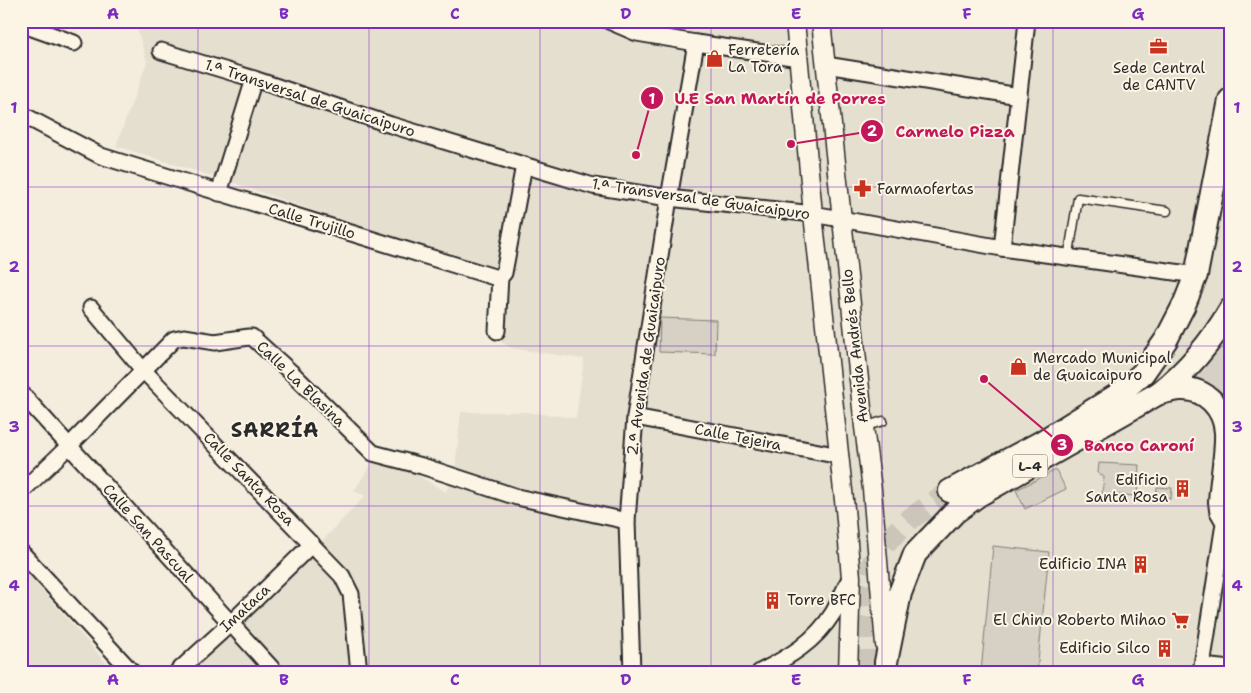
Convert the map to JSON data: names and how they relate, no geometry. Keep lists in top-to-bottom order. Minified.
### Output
{"streets":{"main road":["L-4"],"street":["1.ª Transversal de Guaicaipuro","Calle Trujillo","Avenida Andrés Bello","2.ª Avenida de Guaicaipuro","Calle La Blasina","Calle Tejeira","Calle Santa Rosa","Calle San Pascual","Imataca"]},"crossings":[["1.ª Transversal de Guaicaipuro","Avenida Andrés Bello"],["1.ª Transversal de Guaicaipuro","2.ª Avenida de Guaicaipuro"],["1.ª Transversal de Guaicaipuro","L-4"],["Avenida Andrés Bello","Calle Tejeira"],["Avenida Andrés Bello","L-4"],["2.ª Avenida de Guaicaipuro","Calle La Blasina"],["2.ª Avenida de Guaicaipuro","Calle Tejeira"],["Calle La Blasina","Calle Santa Rosa"],["Calle La Blasina","Calle San Pascual"],["Calle Santa Rosa","Imataca"],["Calle San Pascual","Imataca"]],"districts":["SARRÍA"],"places":{"office":["Sede Central de CANTV"],"shop":["Ferretería La Tora","Mercado Municipal de Guaicaipuro"],"other":["Carmelo Pizza","U.E San Martín de Porres","Banco Caroní"],"pharmacy":["Farmaofertas"],"building":["Edificio Santa Rosa","Edificio INA","Torre BFC","Edificio Silco"],"supermarket":["El Chino Roberto Mihao"]},"grid":{"columns":["A","B","C","D","E","F","G"],"rows":["1","2","3","4"]}}
